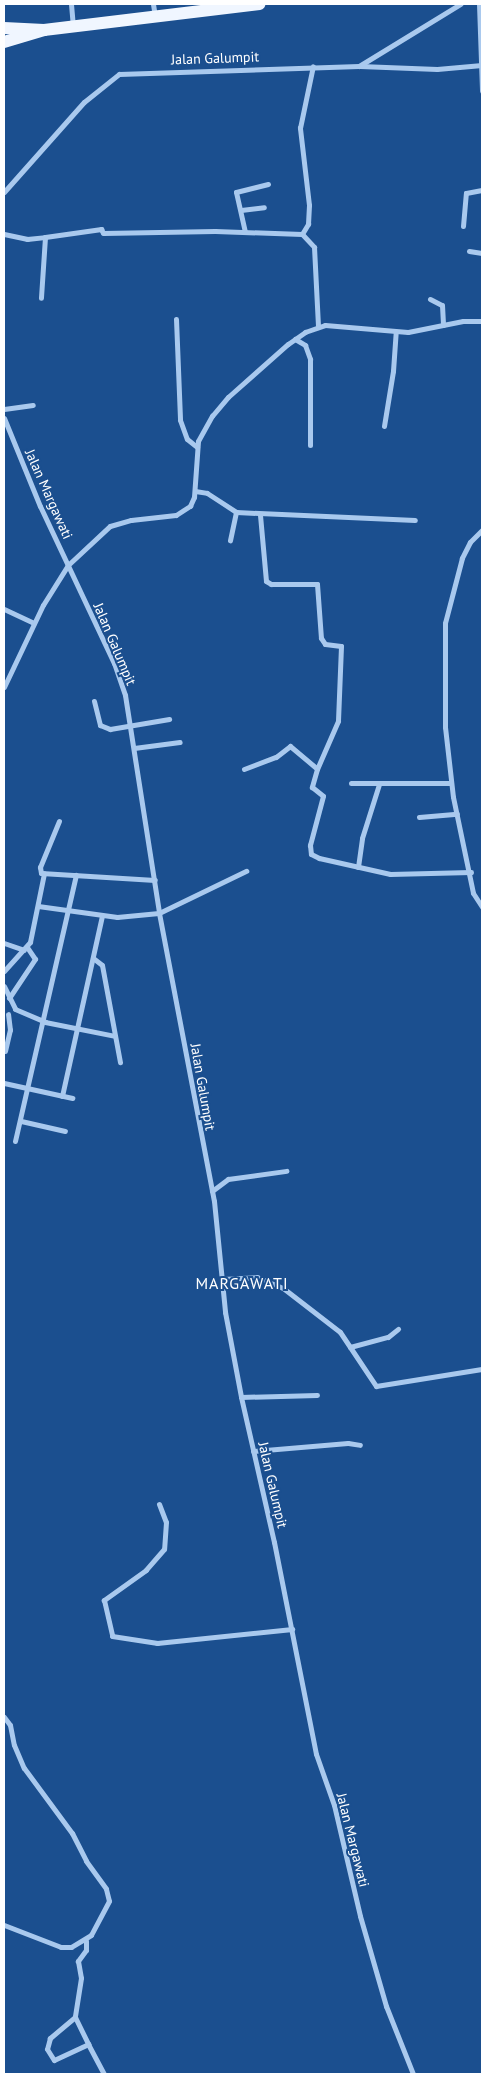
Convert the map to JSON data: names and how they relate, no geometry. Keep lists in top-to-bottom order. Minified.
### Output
{"streets":{"street":["Jalan Galumpit","Jalan Margawati"]},"crossings":[["Jalan Galumpit","Jalan Margawati"]],"districts":["MARGAWATI"]}
